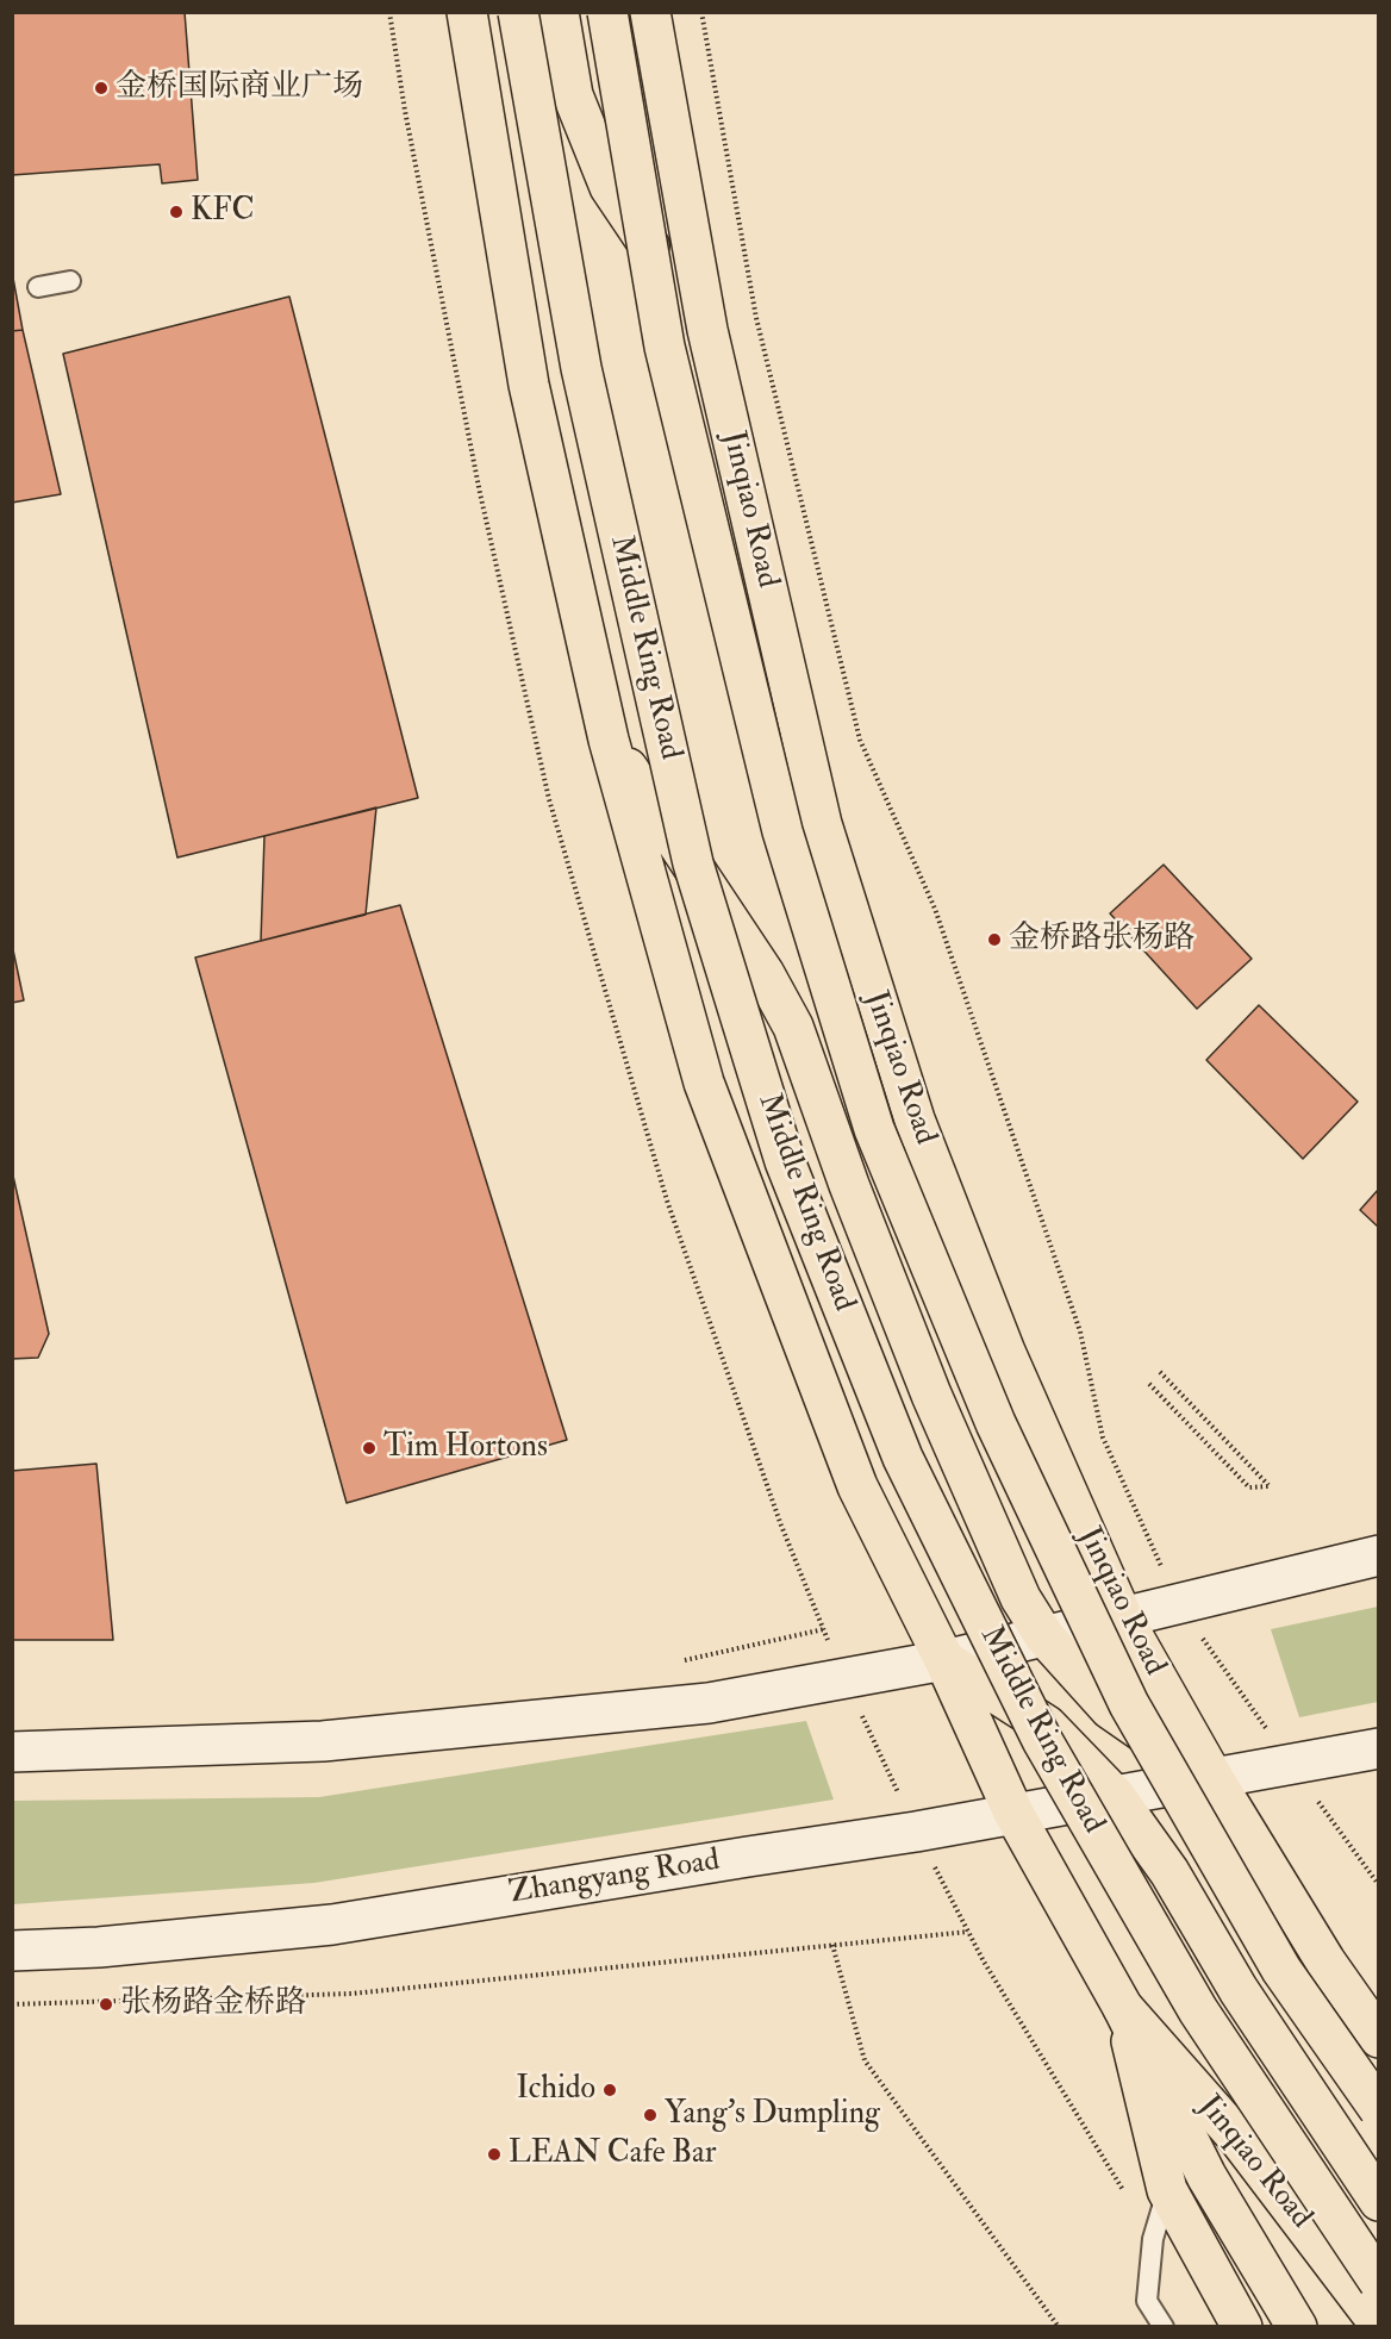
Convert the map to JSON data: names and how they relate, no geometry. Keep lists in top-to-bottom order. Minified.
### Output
{"streets":{"main road":["Jinqiao Road","Middle Ring Road","Zhangyang Road"]},"crossings":[["Jinqiao Road","Zhangyang Road"]],"places":["金桥国际商业广场","KFC","金桥路张杨路","Tim Hortons","张杨路金桥路","Ichido","Yang’s Dumpling","LEAN Cafe Bar"]}
